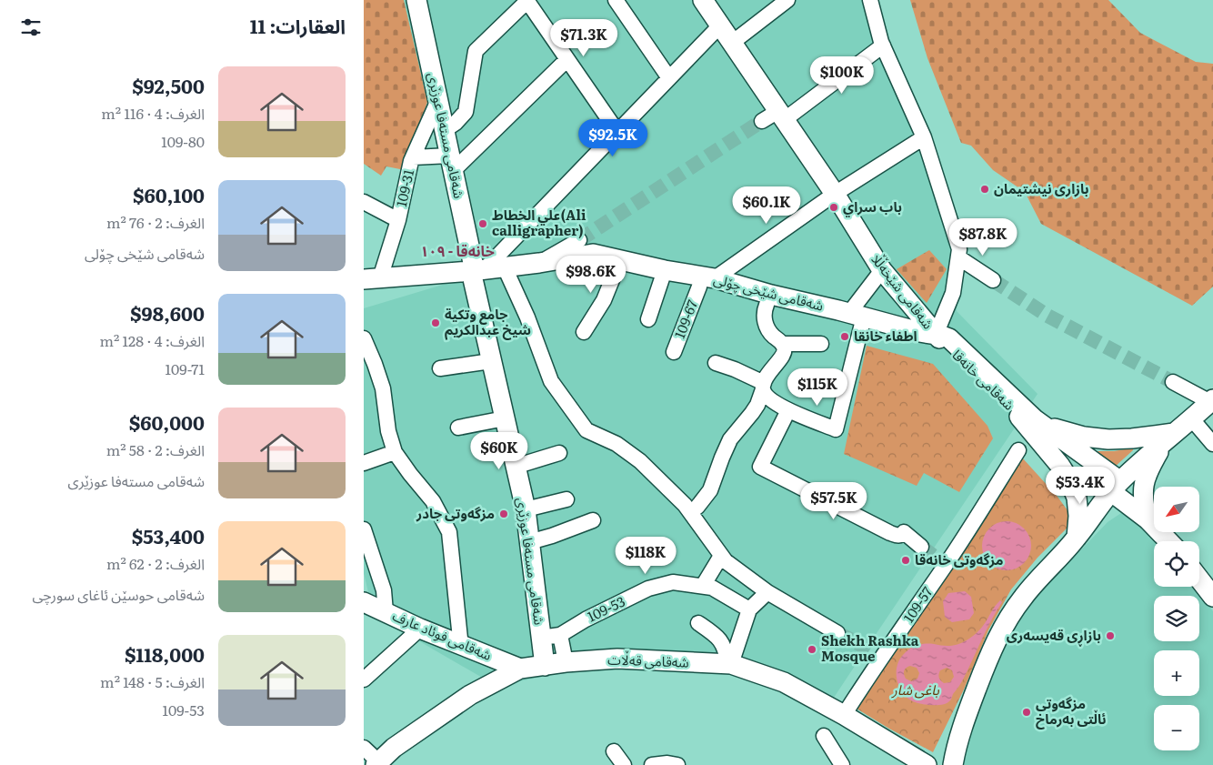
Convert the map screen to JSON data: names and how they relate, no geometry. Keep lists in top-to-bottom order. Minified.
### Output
{"streets":{"main road":["شەقامی مستەفا عوزێری","شەقامی شێخەڵڵا","شەقامی شێخی چۆلی","شەقامی خانەقا","شەقامی فوئاد عارف","شەقامی قەڵات"],"street":["109-31","109-67","109-57","109-53"]},"crossings":[["شەقامی مستەفا عوزێری","109-31"],["شەقامی مستەفا عوزێری","شەقامی شێخی چۆلی"],["شەقامی مستەفا عوزێری","109-53"],["شەقامی مستەفا عوزێری","شەقامی قەڵات"],["109-31","شەقامی شێخی چۆلی"],["شەقامی شێخەڵڵا","شەقامی شێخی چۆلی"],["شەقامی شێخەڵڵا","شەقامی خانەقا"],["شەقامی شێخی چۆلی","109-67"],["شەقامی شێخی چۆلی","شەقامی خانەقا"],["شەقامی فوئاد عارف","شەقامی قەڵات"]],"districts":["خانەقا - ١٠٩"],"parks":["باغی شار"],"places":["بازاری نیشتیمان","باب سراي","علي الخطاط(Ali calligrapher)","جامع وتكية شيخ عبدالكريم","اطفاء خانقا","مزگەوتی جادر","مزگەوتی خانەقا","بازاڕی قەیسەری","Shekh Rashka Mosque","مزگەوتی ئاڵتی بەرماخ"],"north":"bottom left","page":{"heading":"العقارات: 11","price":["$71.3K","$100K","$92.5K","$60.1K","$87.8K","$98.6K","$115K","$60K","$53.4K","$57.5K","$118K"],"list":[{"name":"$92,500","note":"الغرف: 4 · 116 m² · 109-80"},{"name":"$60,100","note":"الغرف: 2 · 76 m² · شەقامی شێخی چۆلی"},{"name":"$98,600","note":"الغرف: 4 · 128 m² · 109-71"},{"name":"$60,000","note":"الغرف: 2 · 58 m² · شەقامی مستەفا عوزێری"},{"name":"$53,400","note":"الغرف: 2 · 62 m² · شەقامی حوسێن ئاغای سورچی"},{"name":"$118,000","note":"الغرف: 5 · 148 m² · 109-53"}],"map_buttons":["+","−"]}}
